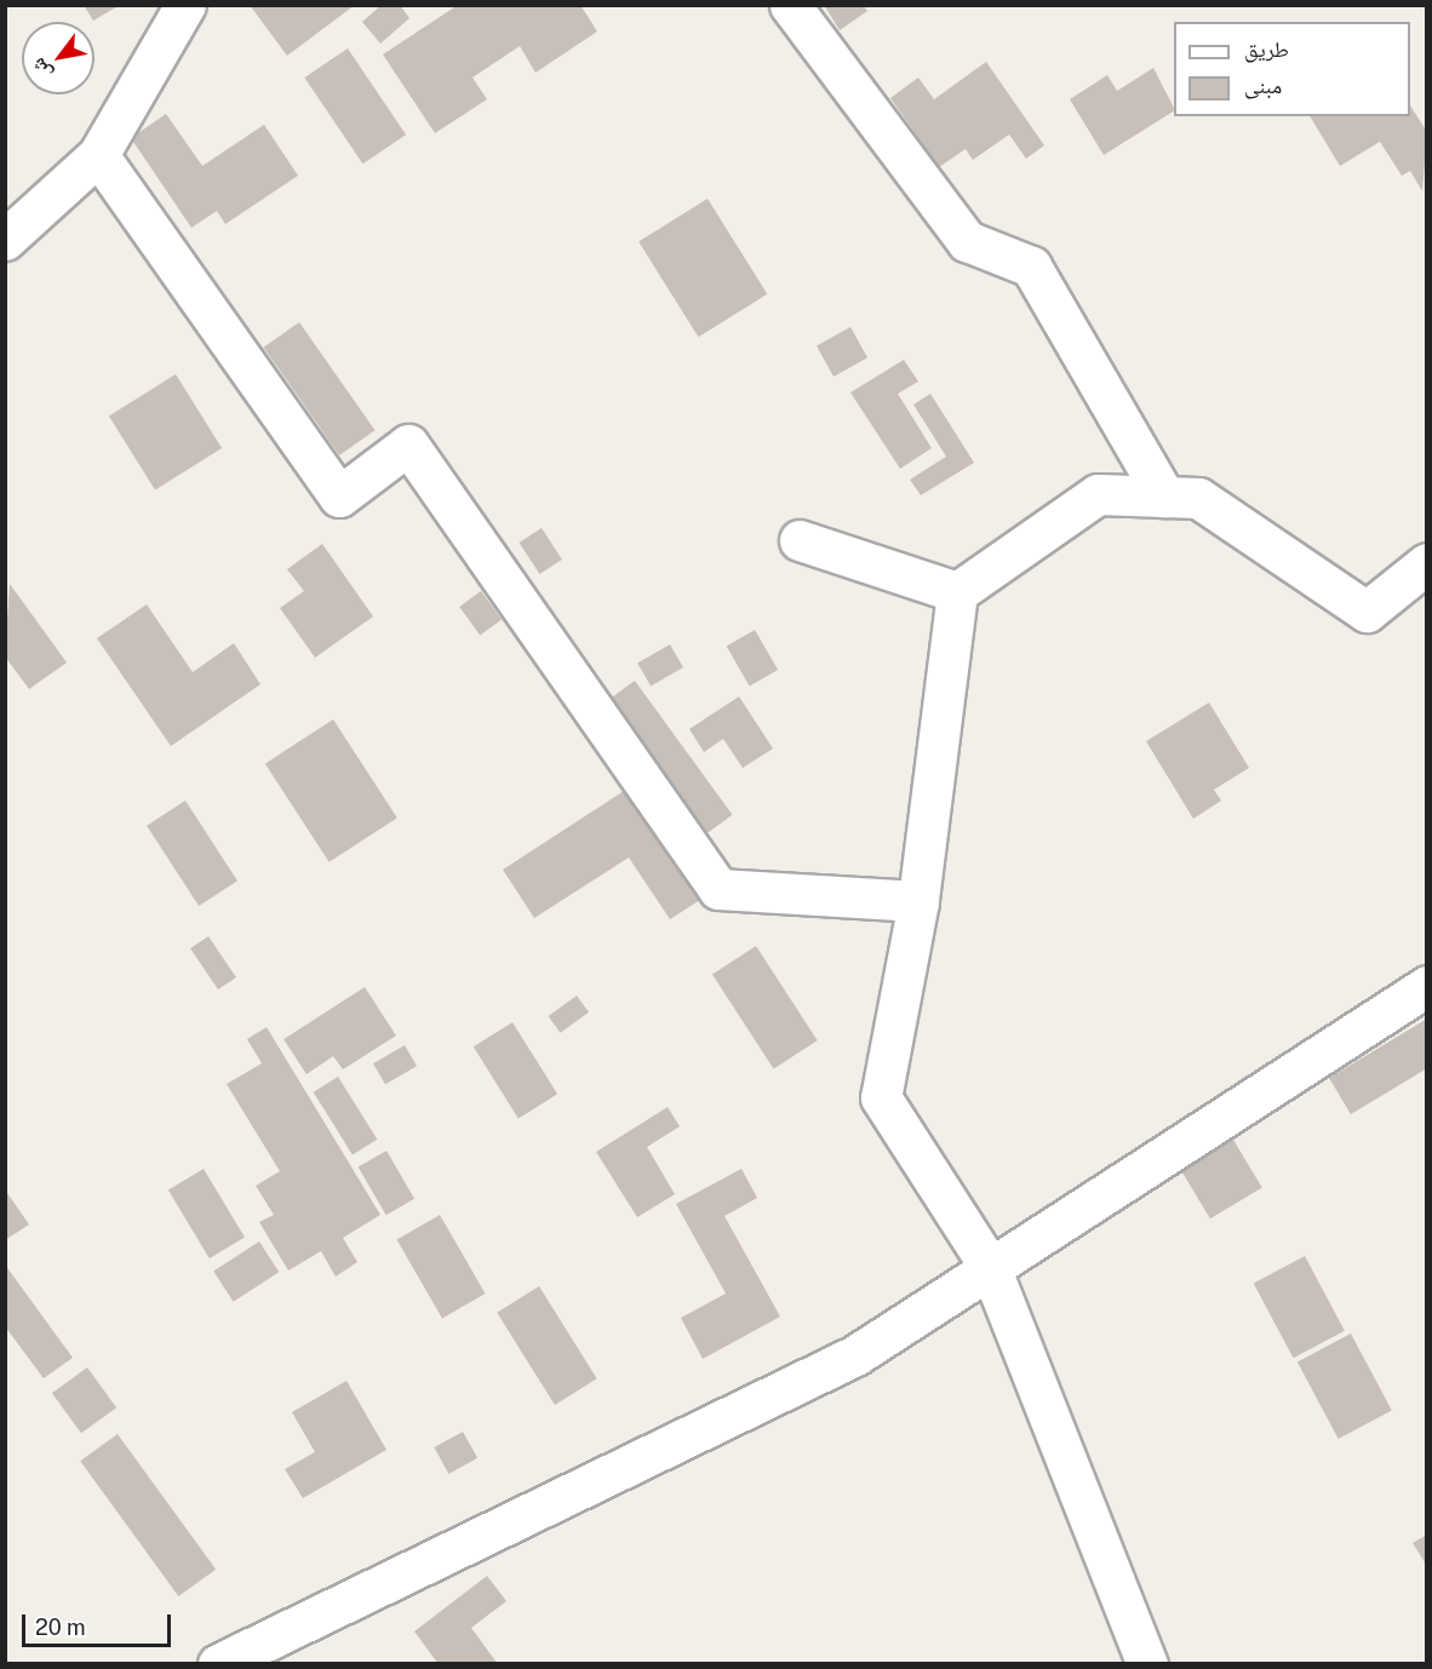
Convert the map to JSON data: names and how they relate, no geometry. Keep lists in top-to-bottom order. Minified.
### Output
{"legend":["طريق","مبنى"],"scale_bar":"20 m","north":"bottom left"}
